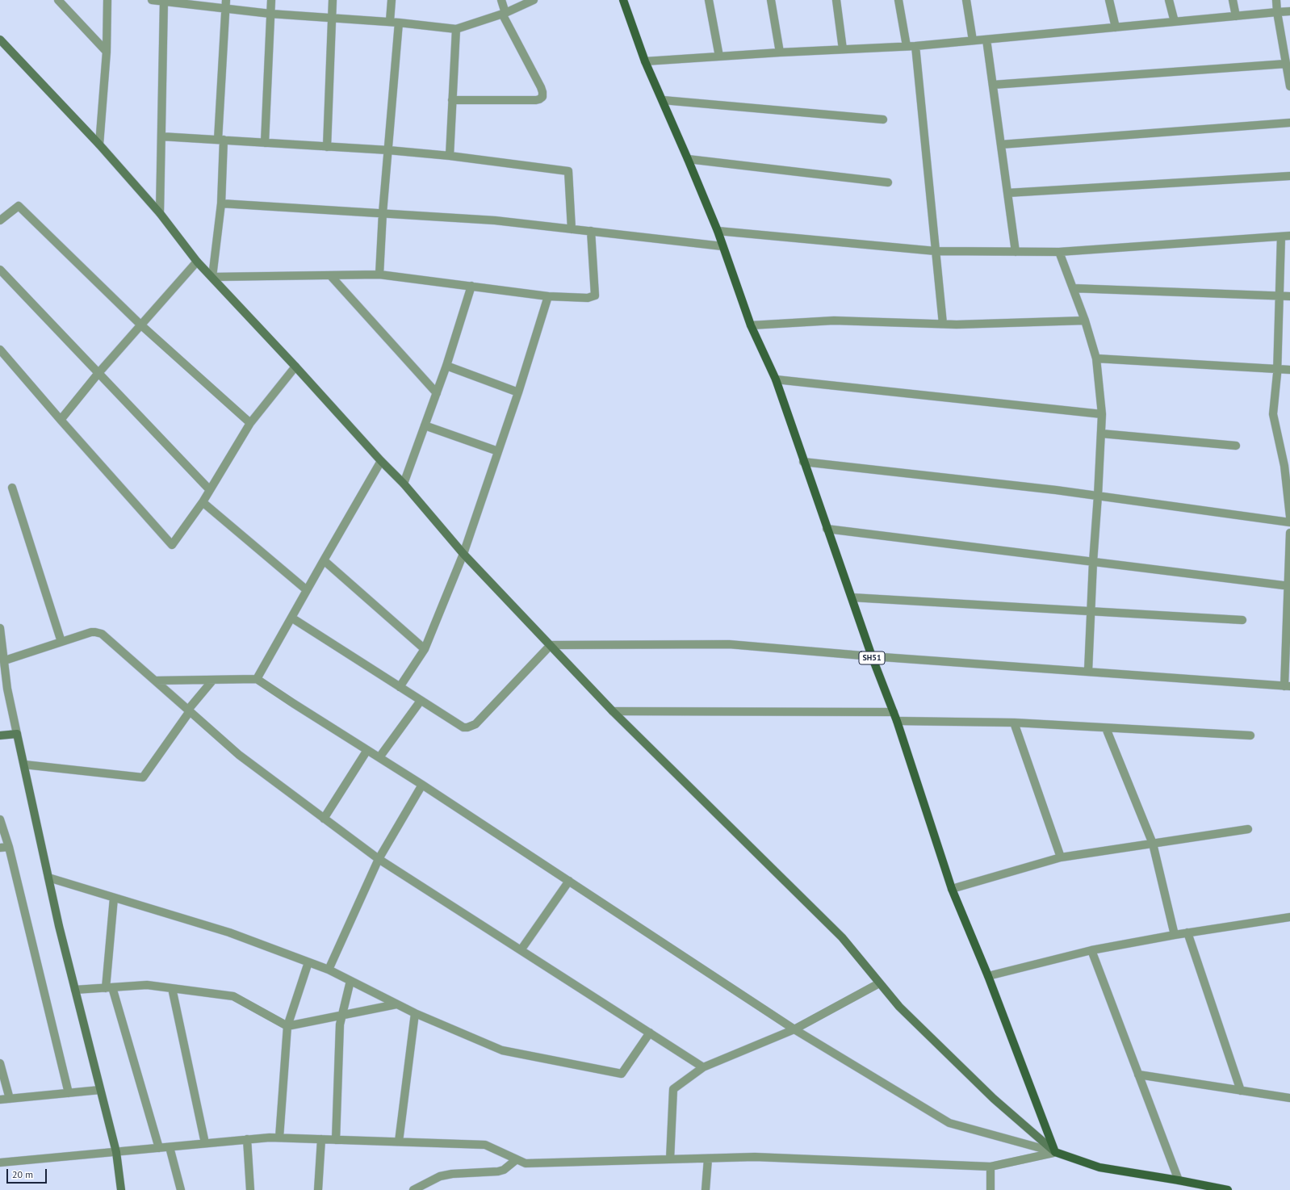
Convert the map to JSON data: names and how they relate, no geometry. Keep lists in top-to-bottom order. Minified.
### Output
{"streets":{"main road":["SH51"]},"scale_bar":"20 m"}
